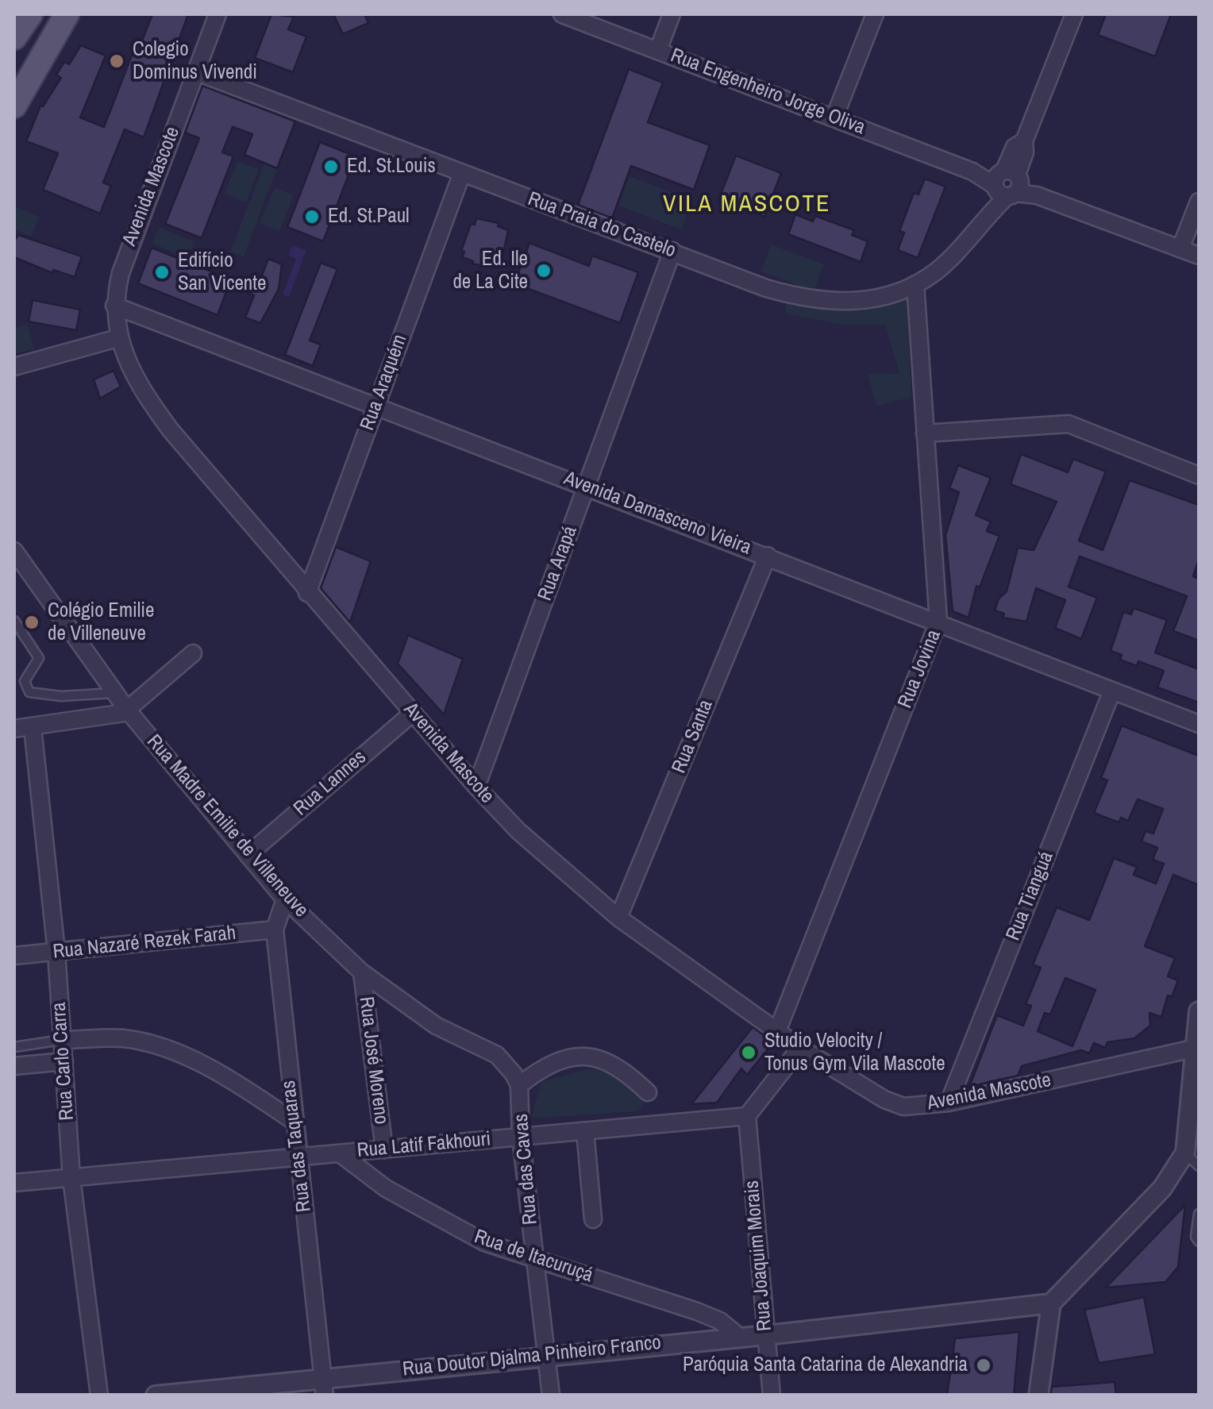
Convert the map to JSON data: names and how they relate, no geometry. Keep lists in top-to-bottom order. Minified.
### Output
{"streets":{"street":["Rua Engenheiro Jorge Oliva","Avenida Mascote","Rua Praia do Castelo","Rua Araquém","Avenida Damasceno Vieira","Rua Arapá","Rua Jovina","Rua Santa","Rua Lannes","Rua Madre Emilie de Villeneuve","Rua Tianguá","Rua Nazaré Rezek Farah","Rua José Moreno","Rua Carlo Carra","Rua Latif Fakhouri","Rua das Taquaras","Rua das Cavas","Rua Joaquim Morais","Rua de Itacuruçá","Rua Doutor Djalma Pinheiro Franco"]},"crossings":[["Rua Engenheiro Jorge Oliva","Rua Praia do Castelo"],["Avenida Mascote","Rua Praia do Castelo"],["Avenida Mascote","Rua Araquém"],["Avenida Mascote","Avenida Damasceno Vieira"],["Avenida Mascote","Rua Arapá"],["Avenida Mascote","Rua Jovina"],["Avenida Mascote","Rua Santa"],["Avenida Mascote","Rua Lannes"],["Avenida Mascote","Rua Tianguá"],["Rua Praia do Castelo","Rua Araquém"],["Rua Praia do Castelo","Rua Arapá"],["Rua Praia do Castelo","Rua Jovina"],["Rua Araquém","Avenida Damasceno Vieira"],["Avenida Damasceno Vieira","Rua Arapá"],["Avenida Damasceno Vieira","Rua Jovina"],["Avenida Damasceno Vieira","Rua Santa"],["Avenida Damasceno Vieira","Rua Tianguá"],["Rua Lannes","Rua Madre Emilie de Villeneuve"],["Rua Madre Emilie de Villeneuve","Rua José Moreno"],["Rua Madre Emilie de Villeneuve","Rua das Taquaras"],["Rua Madre Emilie de Villeneuve","Rua das Cavas"],["Rua Nazaré Rezek Farah","Rua Carlo Carra"],["Rua Nazaré Rezek Farah","Rua das Taquaras"],["Rua José Moreno","Rua Latif Fakhouri"],["Rua Carlo Carra","Rua Latif Fakhouri"],["Rua Latif Fakhouri","Rua das Taquaras"],["Rua Latif Fakhouri","Rua das Cavas"],["Rua Latif Fakhouri","Rua Joaquim Morais"],["Rua Latif Fakhouri","Rua de Itacuruçá"],["Rua das Taquaras","Rua Doutor Djalma Pinheiro Franco"],["Rua das Cavas","Rua de Itacuruçá"],["Rua das Cavas","Rua Doutor Djalma Pinheiro Franco"],["Rua Joaquim Morais","Rua Doutor Djalma Pinheiro Franco"],["Rua de Itacuruçá","Rua Doutor Djalma Pinheiro Franco"]],"districts":["VILA MASCOTE"],"places":["Colegio Dominus Vivendi","Ed. St.Louis","Ed. St.Paul","Ed. Ile de La Cite","Edifício San Vicente","Colégio Emilie de Villeneuve","Studio Velocity / Tonus Gym Vila Mascote","Paróquia Santa Catarina de Alexandria"]}
